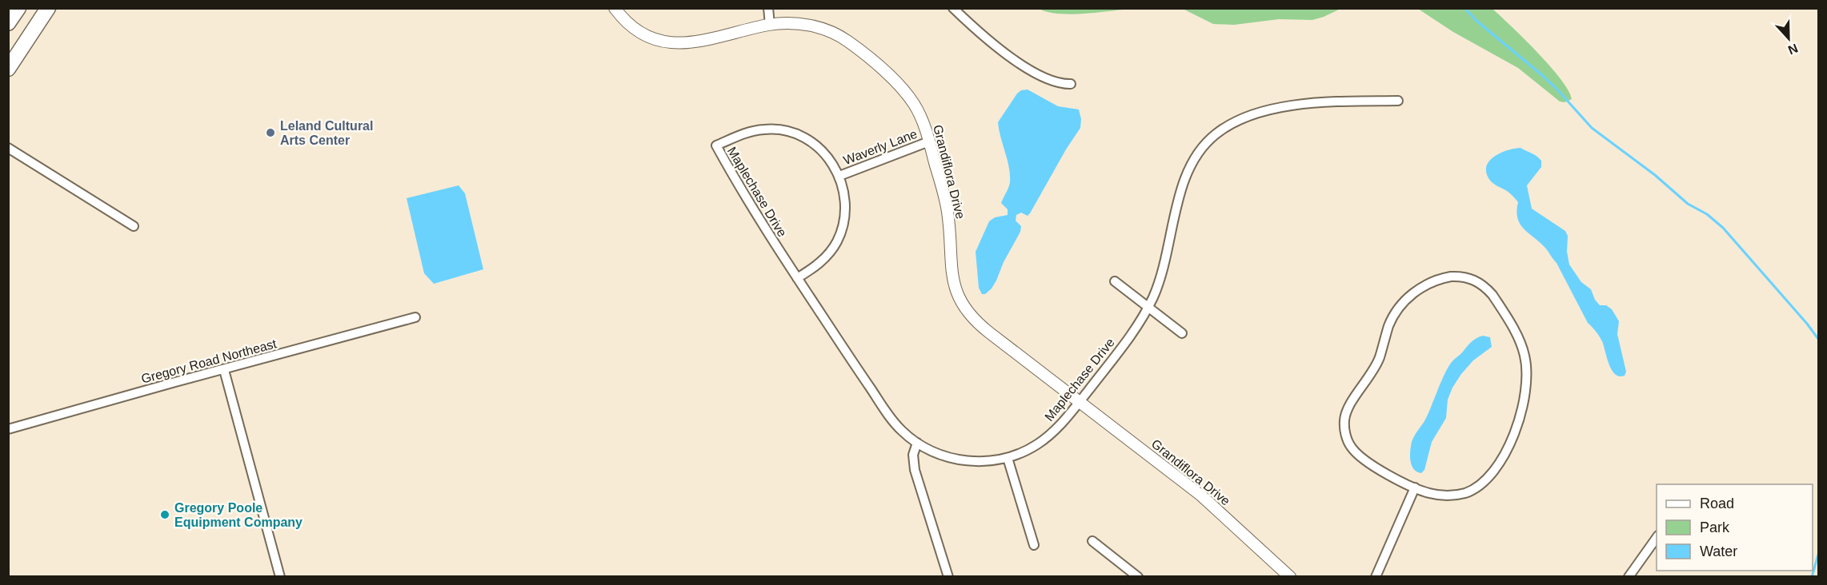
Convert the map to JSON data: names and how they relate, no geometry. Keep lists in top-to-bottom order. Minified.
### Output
{"streets":{"street":["Waverly Lane","Grandiflora Drive","Maplechase Drive","Gregory Road Northeast"]},"crossings":[["Waverly Lane","Grandiflora Drive"],["Waverly Lane","Maplechase Drive"],["Grandiflora Drive","Maplechase Drive"]],"places":["Leland Cultural Arts Center","Gregory Poole Equipment Company"],"legend":["Road","Park","Water"],"north":"bottom"}
